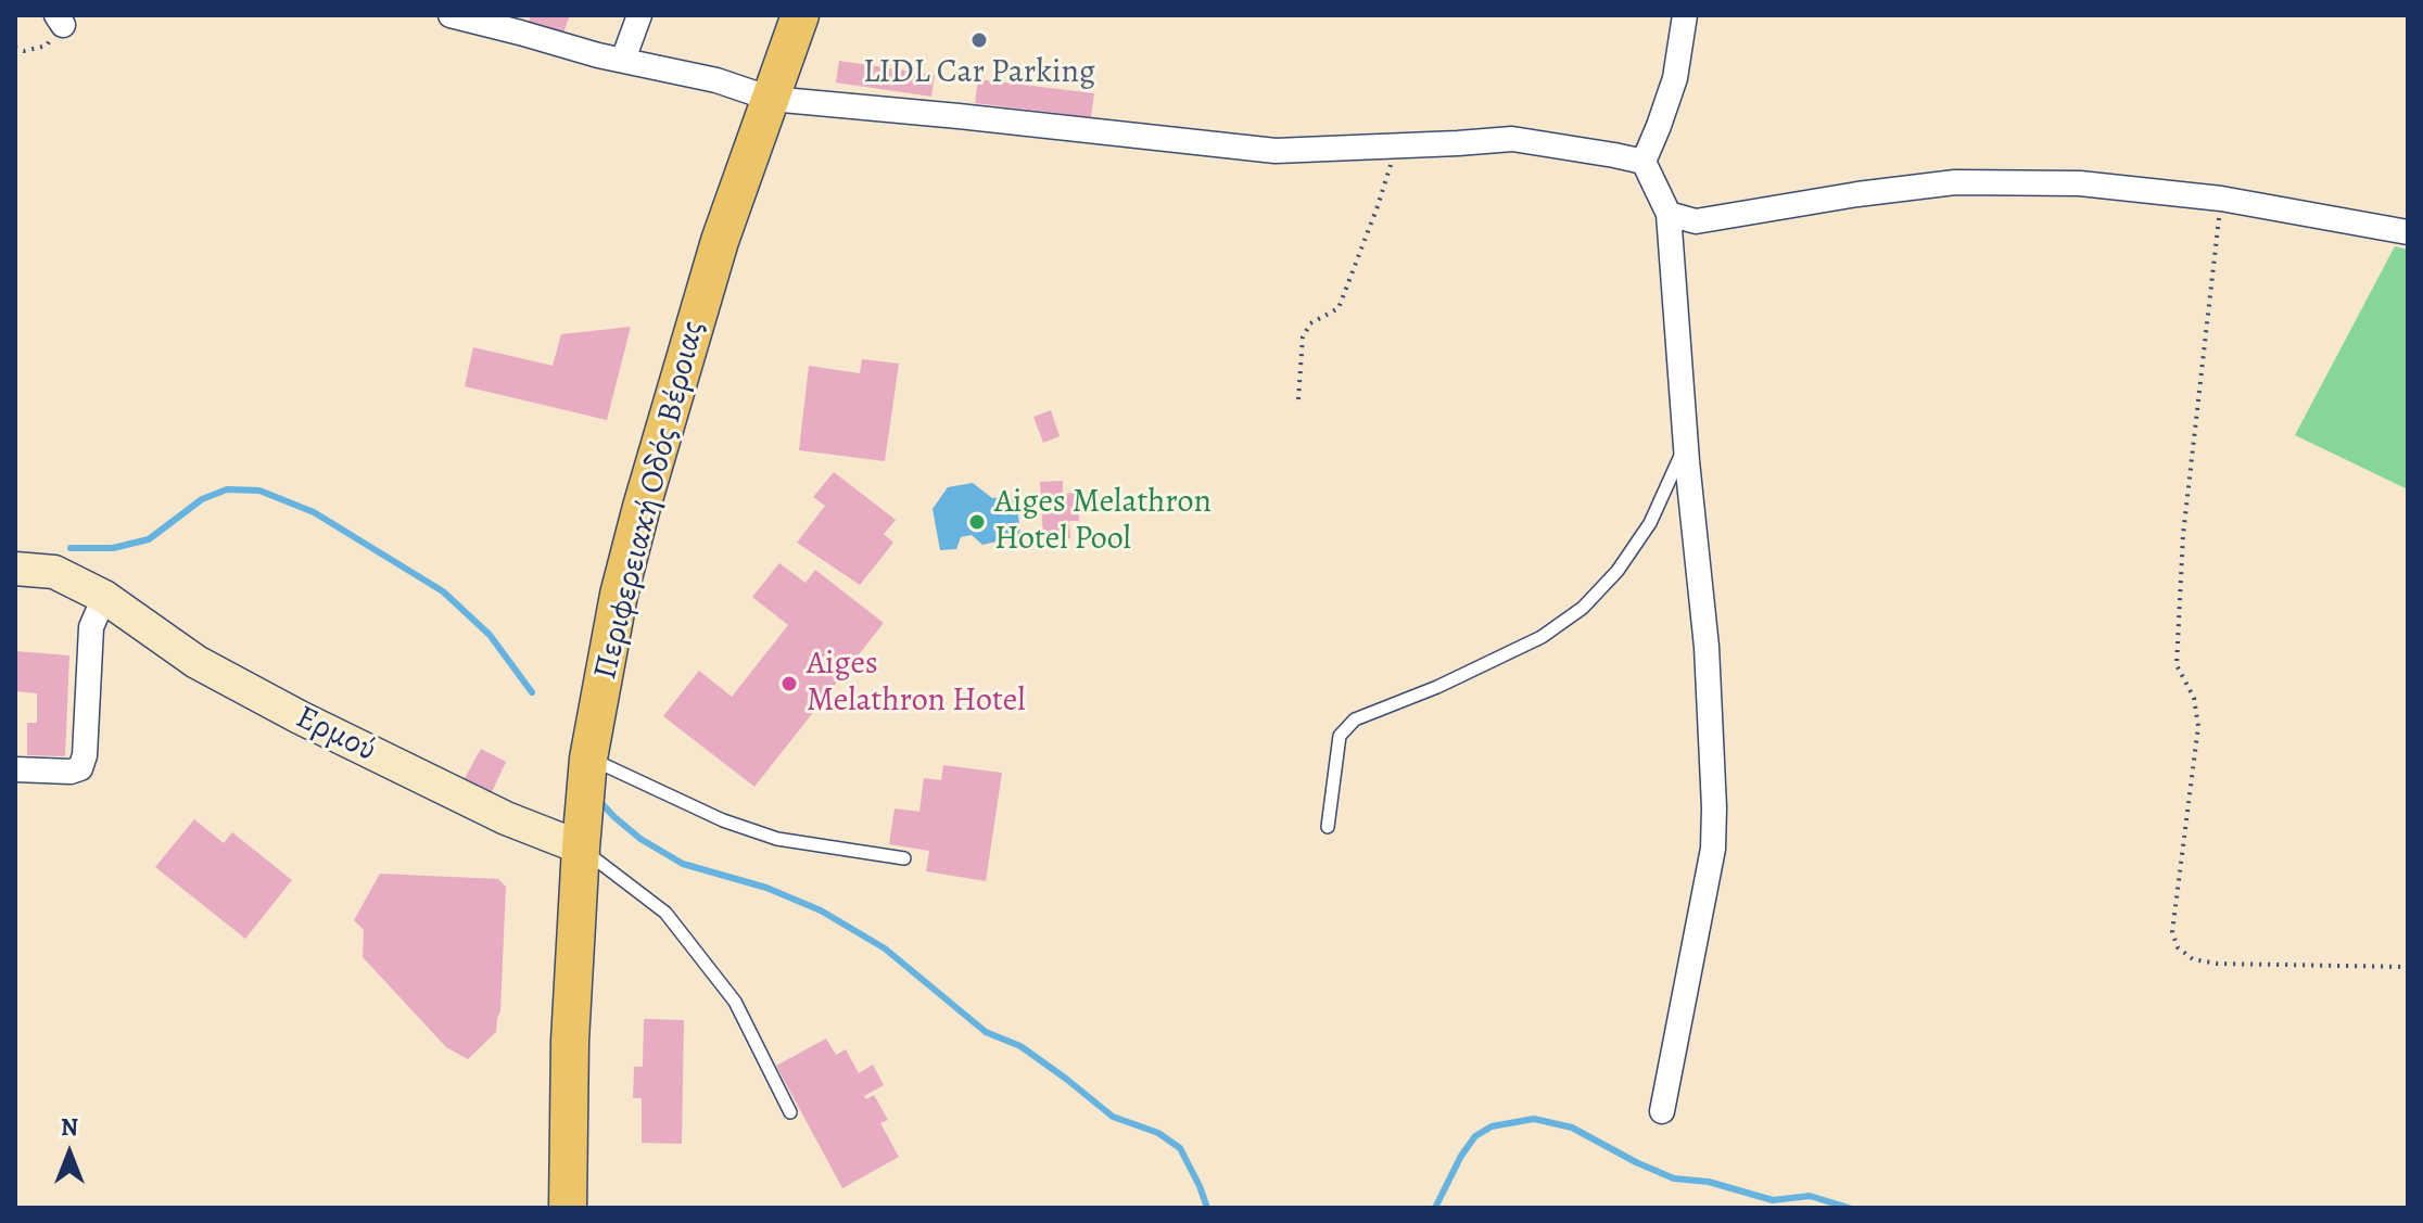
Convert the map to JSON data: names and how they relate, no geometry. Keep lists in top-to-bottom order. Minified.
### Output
{"streets":{"main road":["Περιφερειακή Οδός Βέροιας"],"street":["Ερμού"]},"crossings":[["Περιφερειακή Οδός Βέροιας","Ερμού"]],"places":["LIDL Car Parking","Aiges Melathron Hotel Pool","Aiges Melathron Hotel"],"north":"top"}
